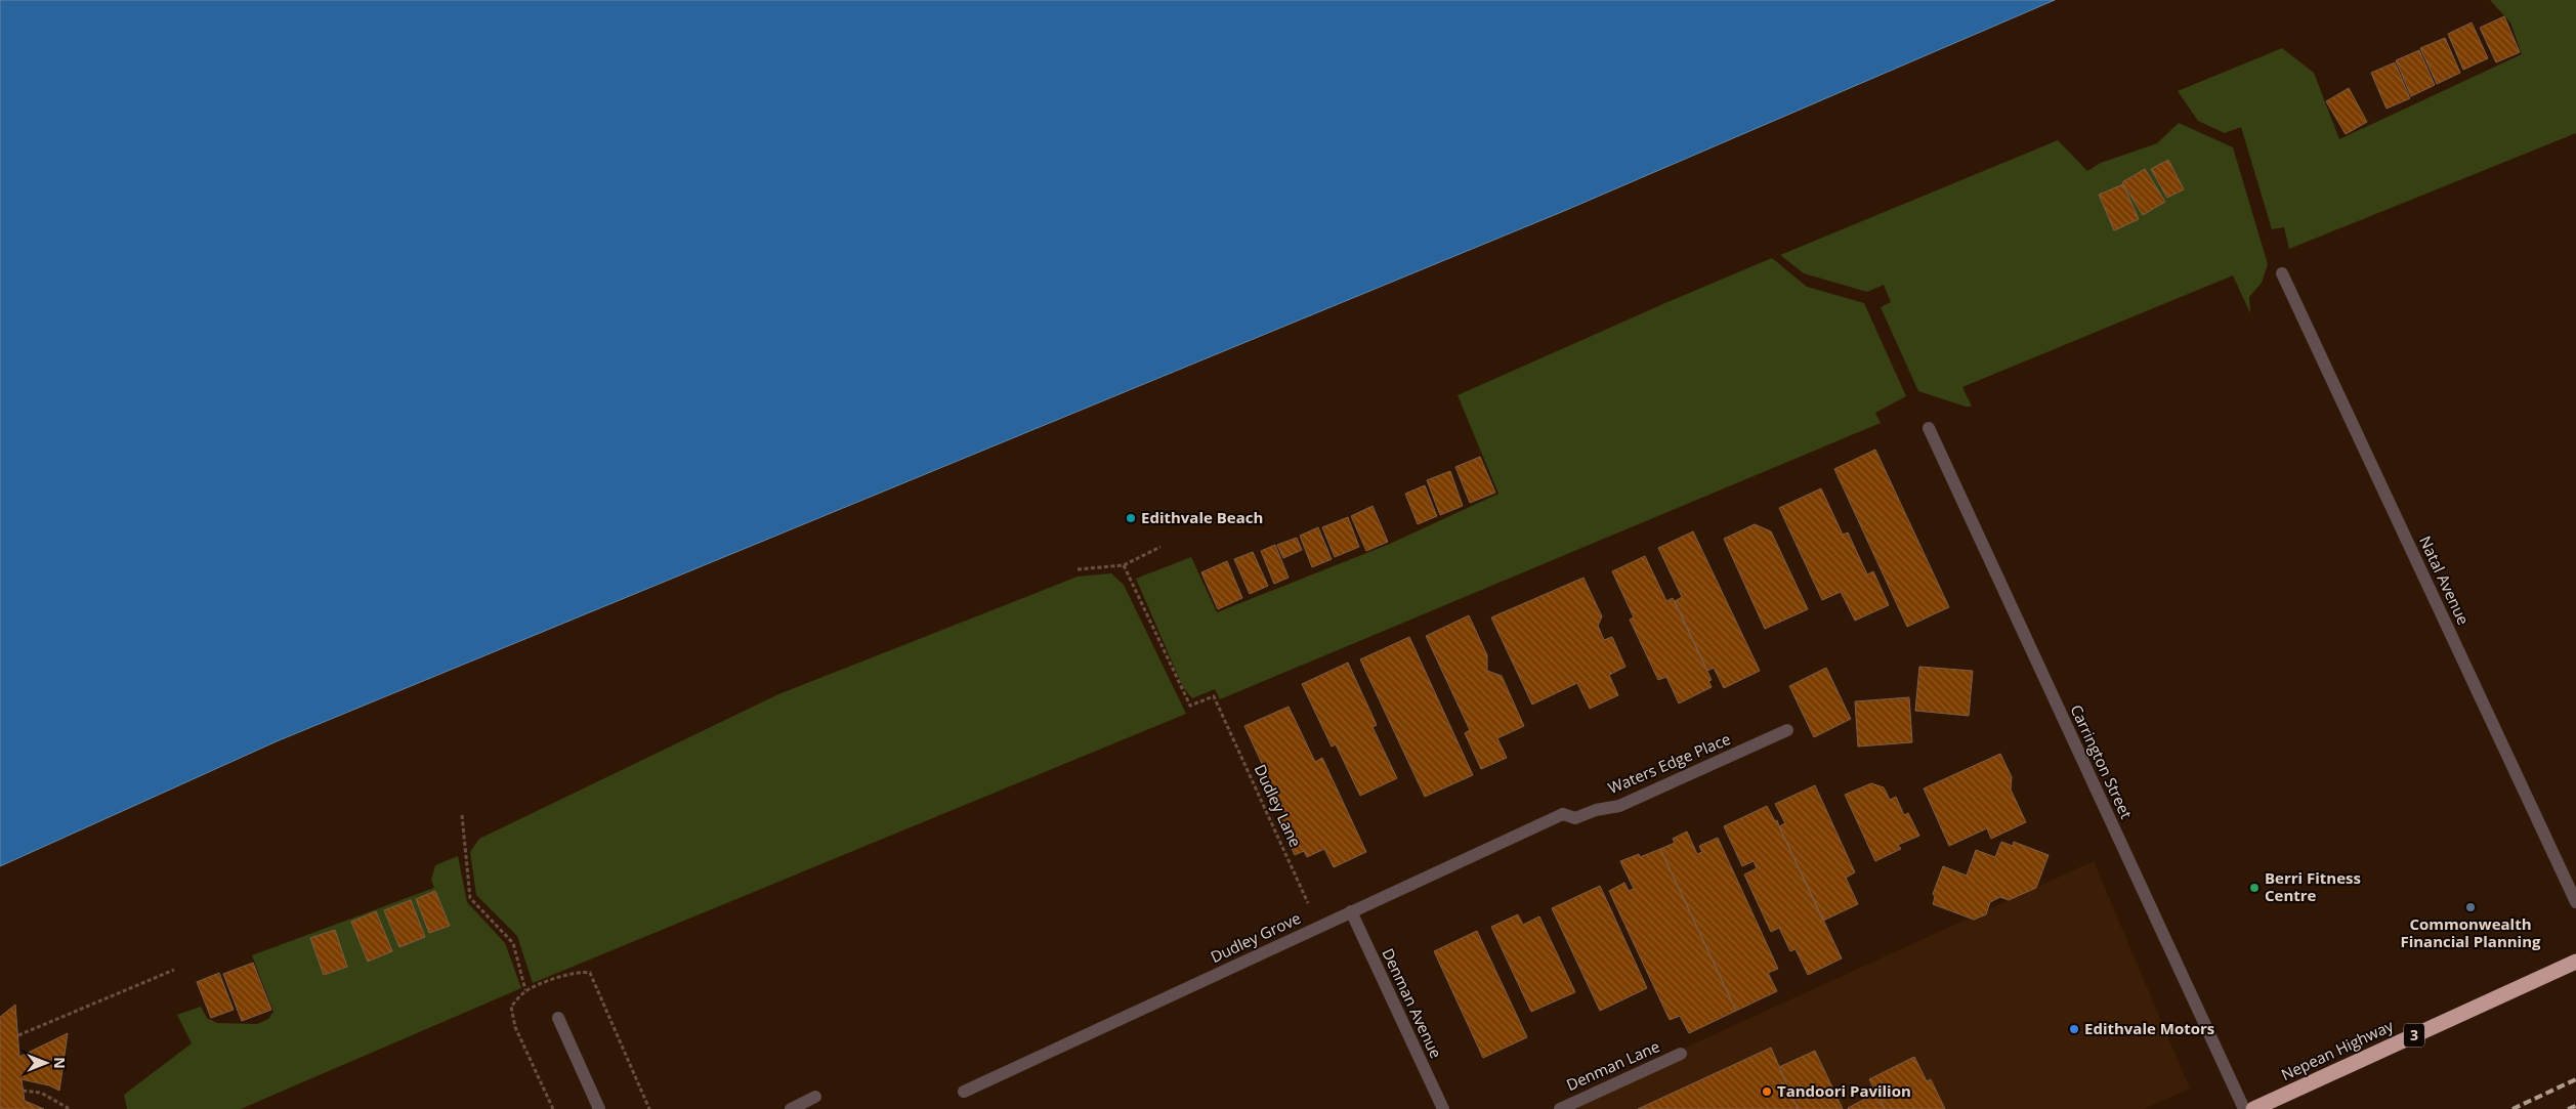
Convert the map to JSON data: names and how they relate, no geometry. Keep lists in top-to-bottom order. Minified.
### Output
{"streets":{"highway":["3","Nepean Highway"],"street":["Natal Avenue","Carrington Street","Waters Edge Place","Dudley Grove","Denman Avenue","Denman Lane"],"path":["Dudley Lane"]},"crossings":[["Waters Edge Place","Dudley Grove"],["Dudley Lane","Dudley Grove"],["Dudley Grove","Denman Avenue"]],"places":["Edithvale Beach","Berri Fitness Centre","Commonwealth Financial Planning","Edithvale Motors","Tandoori Pavilion"],"north":"right"}
